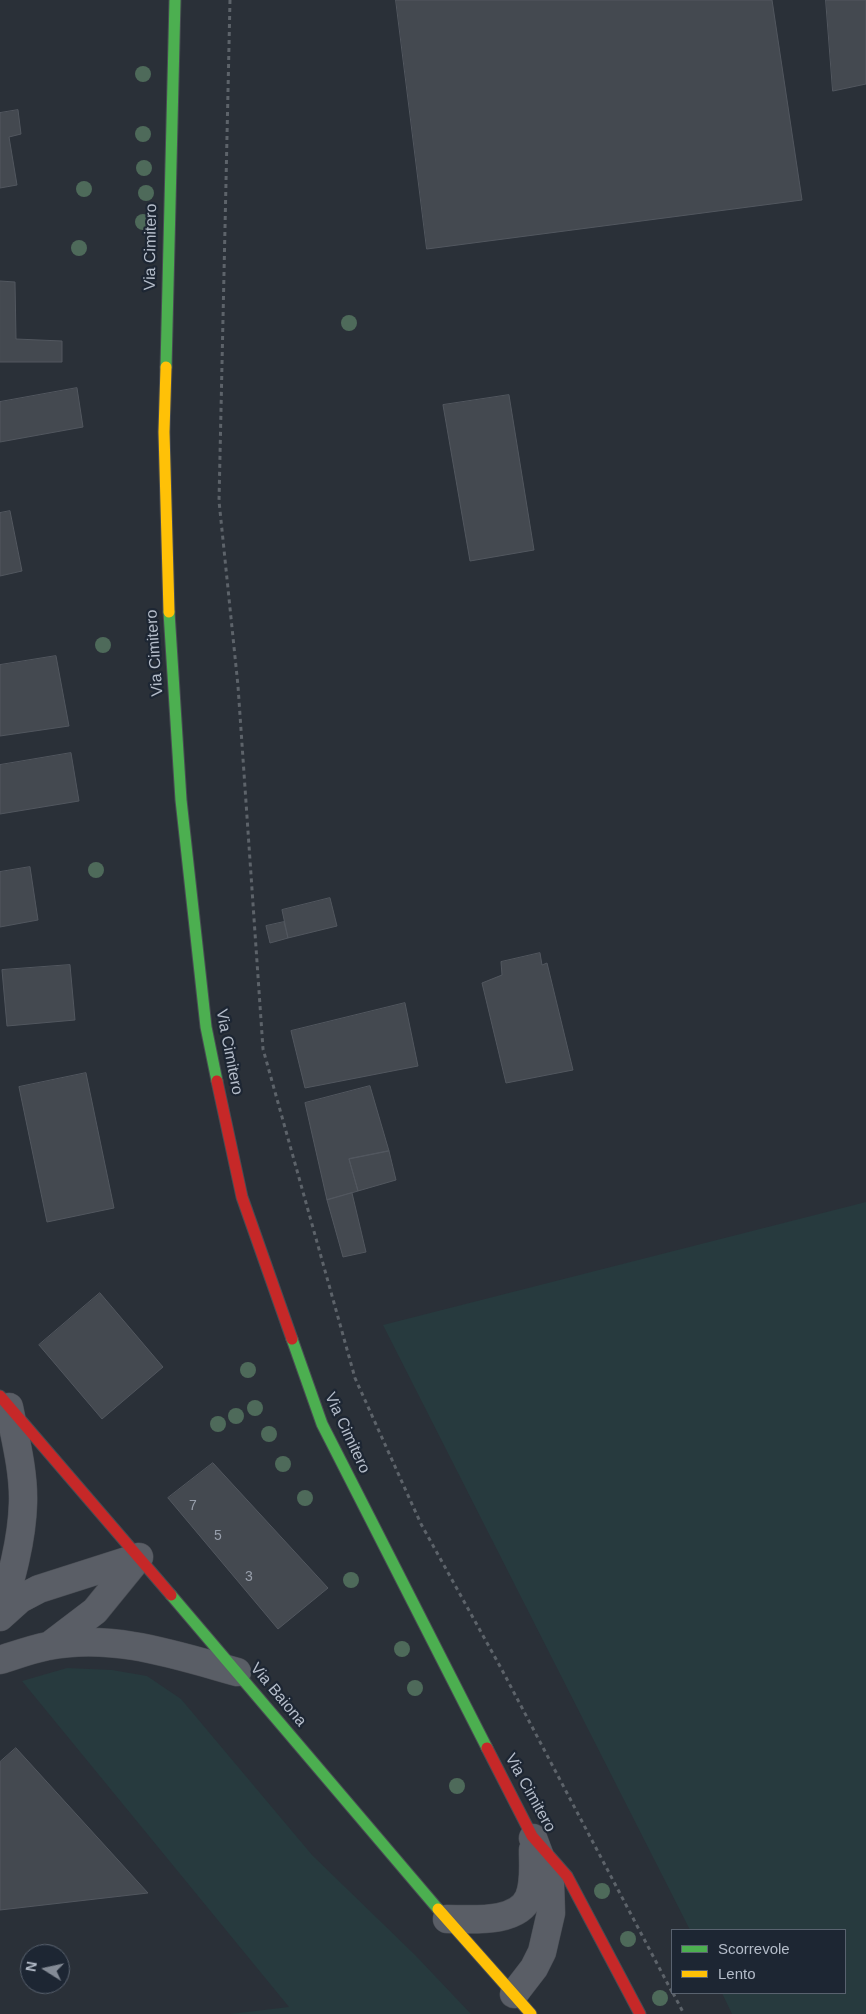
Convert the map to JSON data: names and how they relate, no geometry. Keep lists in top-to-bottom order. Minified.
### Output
{"streets":{"street":["Via Cimitero","Via Baiona"]},"house_numbers":["7","5","3"],"legend":["Scorrevole","Lento"],"north":"left"}
